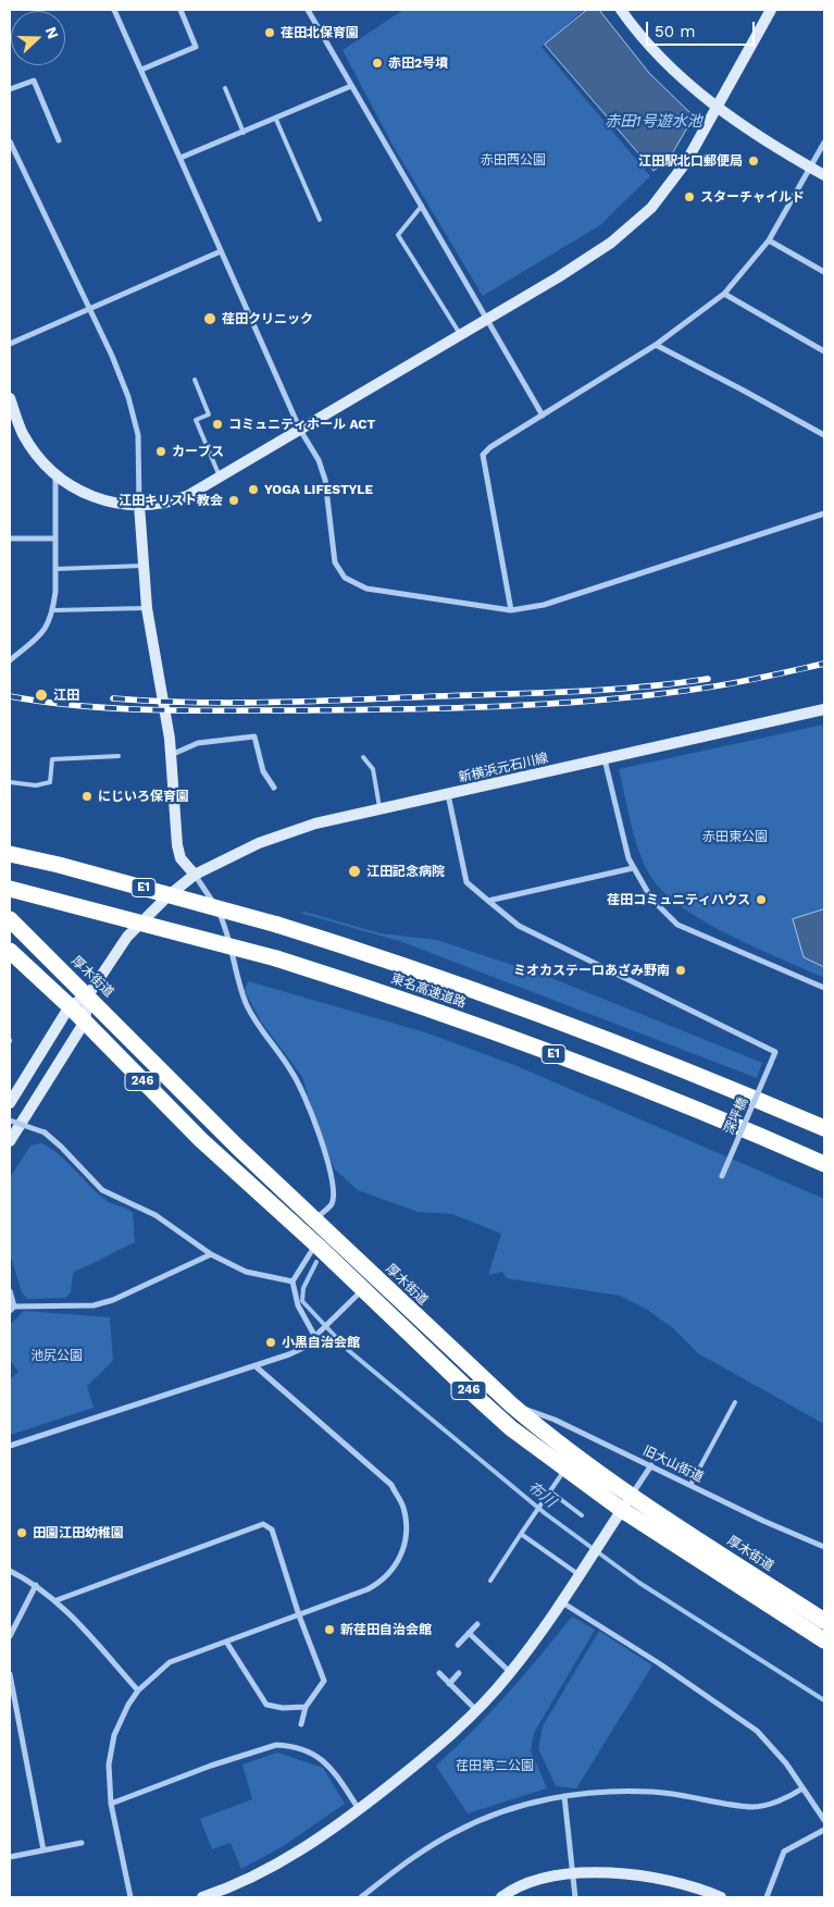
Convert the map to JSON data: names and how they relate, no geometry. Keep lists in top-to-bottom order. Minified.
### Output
{"streets":{"highway":["E1","厚木街道","東名高速道路","246"],"street":["新横浜元石川線","深坪橋","旧大山街道"]},"crossings":[["新横浜元石川線","厚木街道"],["厚木街道","旧大山街道"]],"water":["赤田1号遊水池","布川"],"parks":["赤田西公園","赤田東公園","池尻公園","荏田第二公園"],"places":["荏田北保育園","赤田2号墳","江田駅北口郵便局","スターチャイルド","荏田クリニック","コミュニティホール ACT","カーブス","YOGA LIFESTYLE","江田キリスト教会","江田","にじいろ保育園","江田記念病院","荏田コミュニティハウス","ミオカステーロあざみ野南","小黒自治会館","田園江田幼稚園","新荏田自治会館"],"scale_bar":"50 m","north":"right"}
